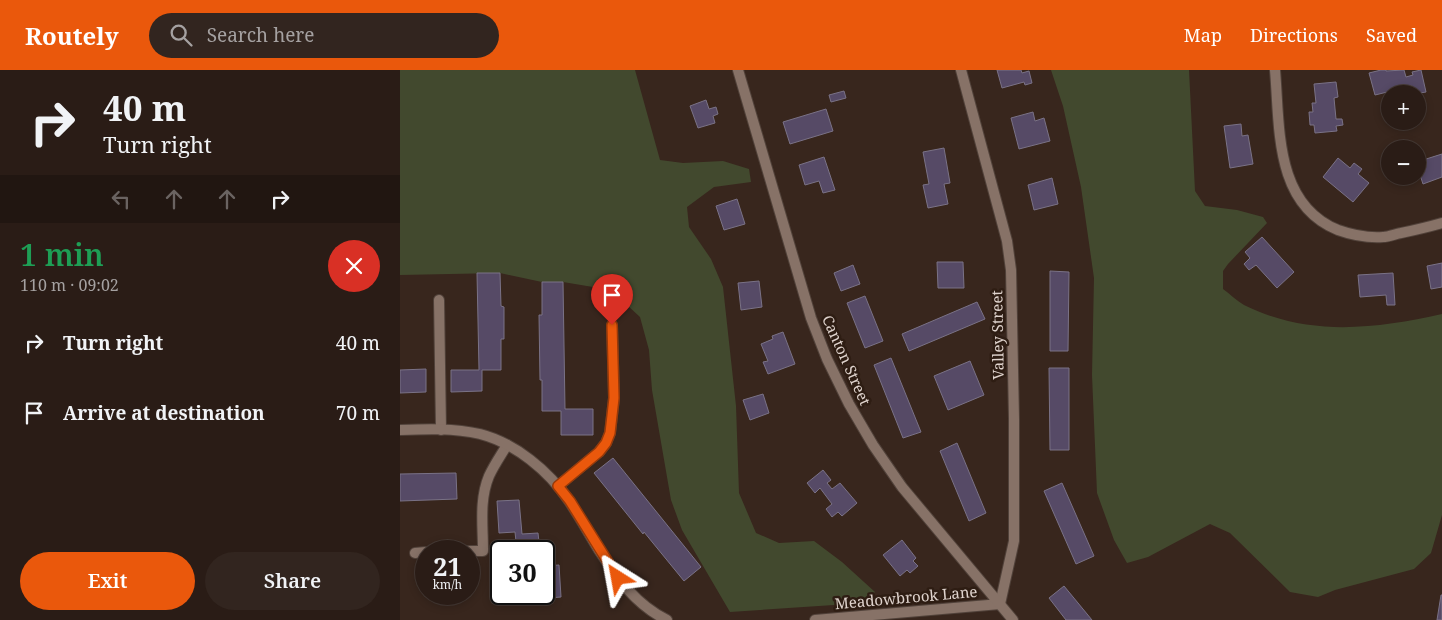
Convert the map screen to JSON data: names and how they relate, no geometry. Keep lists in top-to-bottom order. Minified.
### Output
{"streets":{"street":["Valley Street","Canton Street","Meadowbrook Lane"]},"crossings":[["Valley Street","Canton Street"],["Valley Street","Meadowbrook Lane"],["Canton Street","Meadowbrook Lane"]],"page":{"header":"Routely","search":"Search here","nav":["Map","Directions","Saved"],"turn":["40 m","Turn right"],"map_buttons":["+","−"],"heading":["1 min","110 m · 09:02"],"list":[{"name":"Turn right","value":"40 m"},{"name":"Arrive at destination","value":"70 m"}],"speed":"21 km/h","limit":"30","buttons":["Exit","Share"]}}
